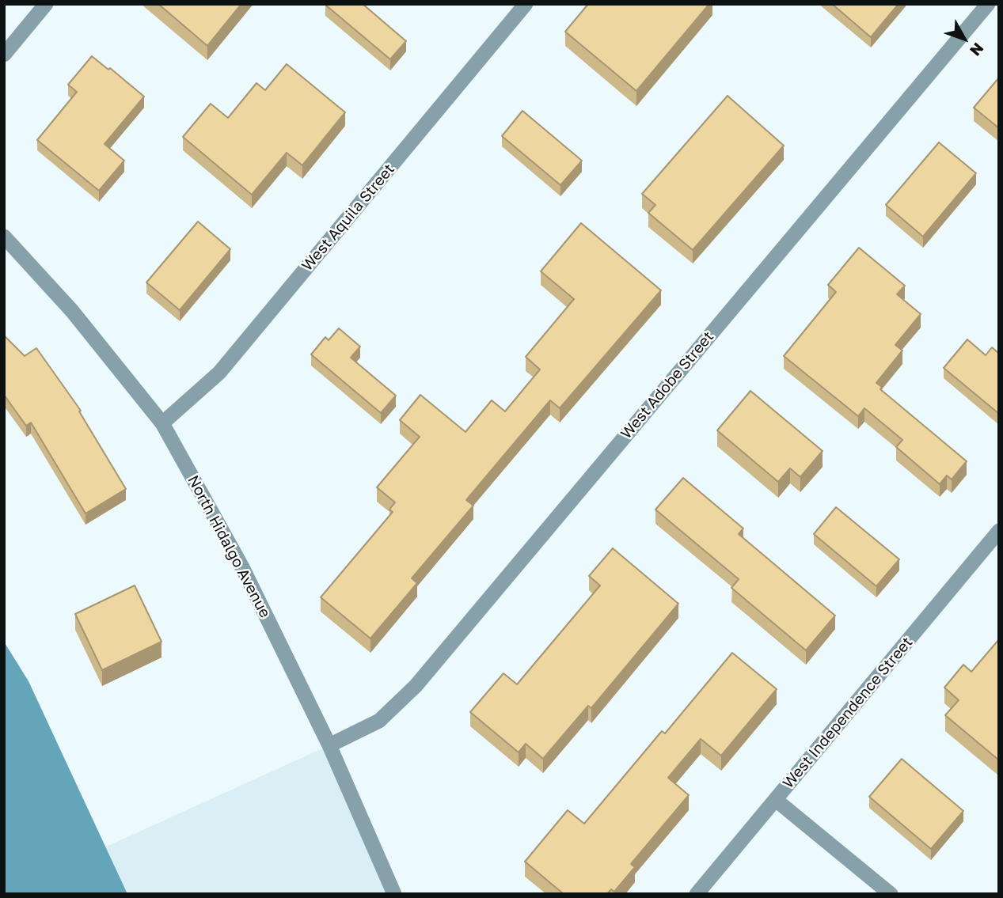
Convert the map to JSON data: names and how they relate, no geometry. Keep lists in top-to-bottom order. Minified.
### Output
{"streets":{"street":["West Aquila Street","West Adobe Street","North Hidalgo Avenue","West Independence Street"]},"crossings":[["West Aquila Street","North Hidalgo Avenue"],["West Adobe Street","North Hidalgo Avenue"]],"north":"bottom right"}
